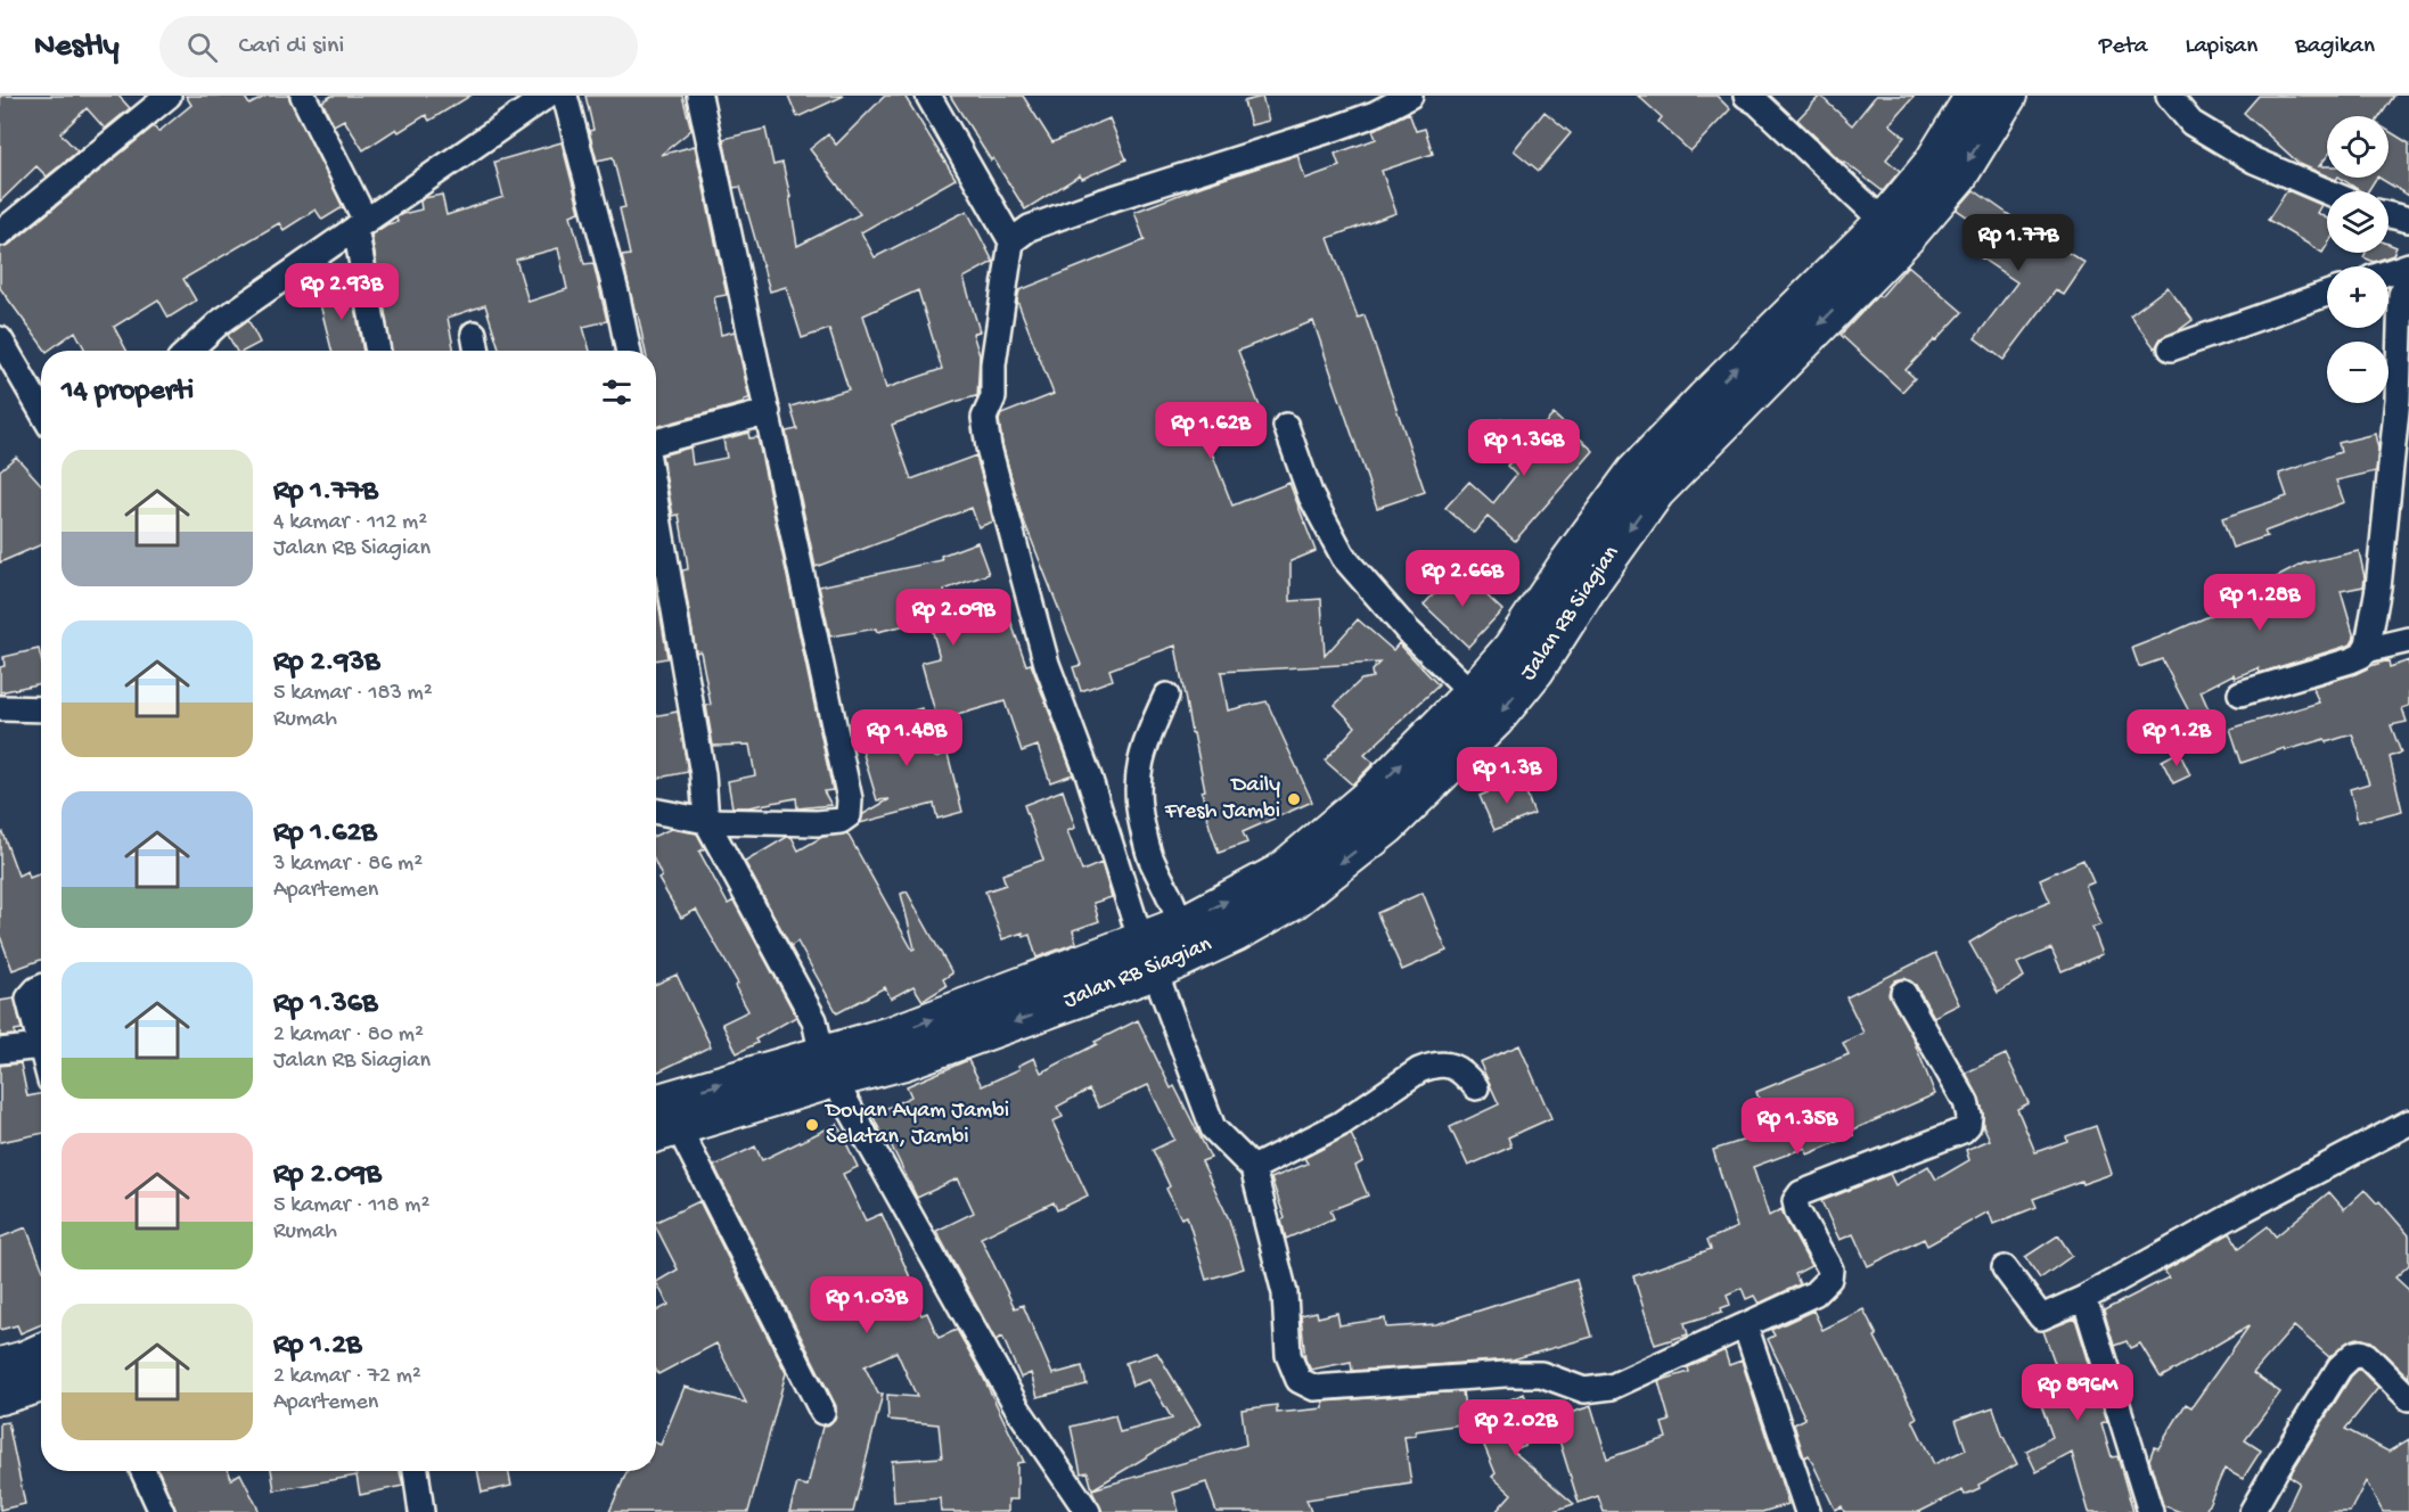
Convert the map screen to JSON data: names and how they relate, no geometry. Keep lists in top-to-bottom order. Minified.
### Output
{"streets":{"highway":["Jalan RB Siagian"]},"places":["Daily Fresh Jambi","Doyan Ayam Jambi Selatan, Jambi"],"page":{"header":"Nestly","search":"Cari di sini","nav":["Peta","Lapisan","Bagikan"],"map_buttons":["+","−"],"price":["Rp 1.77B","Rp 2.93B","Rp 1.62B","Rp 1.36B","Rp 2.66B","Rp 1.28B","Rp 2.09B","Rp 1.48B","Rp 1.2B","Rp 1.3B","Rp 1.35B","Rp 1.03B","Rp 896M","Rp 2.02B"],"heading":"14 properti","list":[{"name":"Rp 1.77B","note":"4 kamar · 112 m² · Jalan RB Siagian"},{"name":"Rp 2.93B","note":"5 kamar · 183 m² · Rumah"},{"name":"Rp 1.62B","note":"3 kamar · 86 m² · Apartemen"},{"name":"Rp 1.36B","note":"2 kamar · 80 m² · Jalan RB Siagian"},{"name":"Rp 2.09B","note":"5 kamar · 118 m² · Rumah"},{"name":"Rp 1.2B","note":"2 kamar · 72 m² · Apartemen"}]}}
